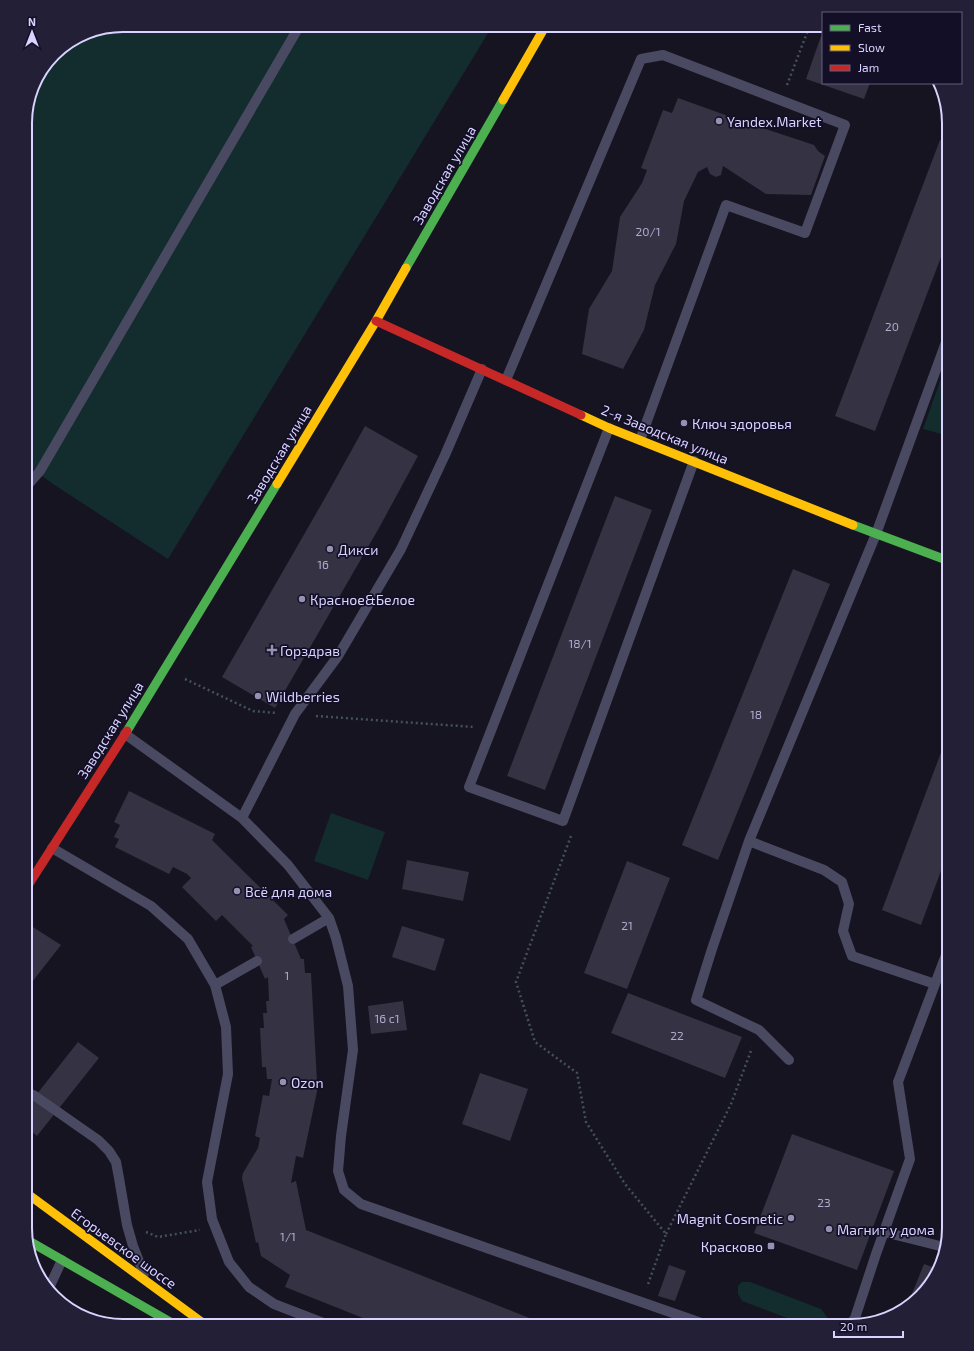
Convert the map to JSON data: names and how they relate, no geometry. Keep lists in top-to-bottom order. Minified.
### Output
{"streets":{"street":["Заводская улица","2-я Заводская улица","Егорьевское шоссе"]},"crossings":[["Заводская улица","2-я Заводская улица"]],"places":{"other":["Yandex.Market","Ключ здоровья","Дикси","Красное&Белое","Wildberries","Всё для дома","Ozon","Magnit Cosmetic","Магнит у дома"],"health":["Горздрав"],"transit":["Красково"]},"house_numbers":["20/1","20","16","18/1","18","21","1","16 с1","22","23","1/1"],"legend":["Fast","Slow","Jam"],"scale_bar":"20 m","north":"top"}
